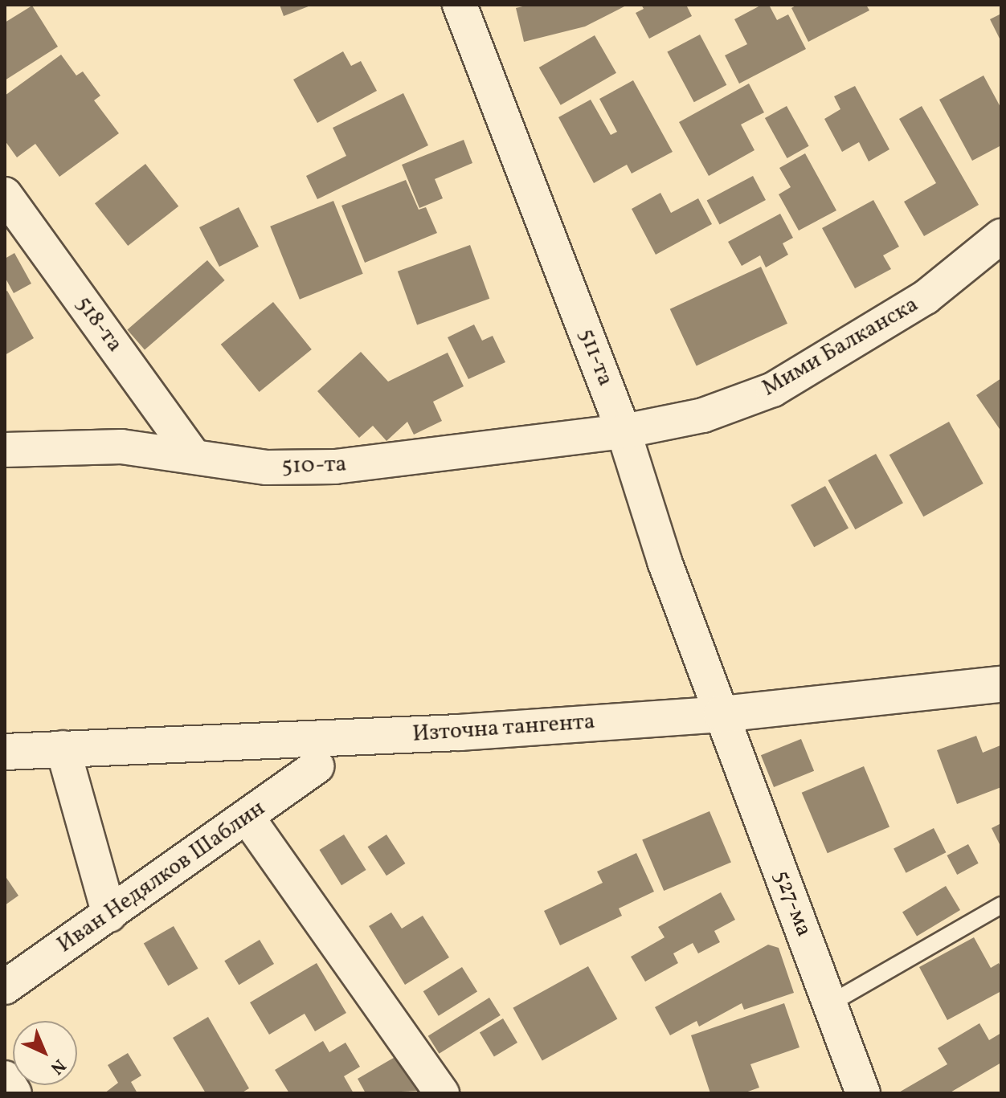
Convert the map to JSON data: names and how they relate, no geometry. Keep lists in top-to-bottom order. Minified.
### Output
{"streets":{"street":["518-та","Мими Балканска","511-та","510-та","Източна тангента","Иван Недялков Шаблин","527-ма"]},"crossings":[["518-та","510-та"],["Мими Балканска","511-та"],["Мими Балканска","510-та"],["511-та","510-та"],["511-та","Източна тангента"],["511-та","527-ма"],["Източна тангента","527-ма"]],"north":"bottom right"}
